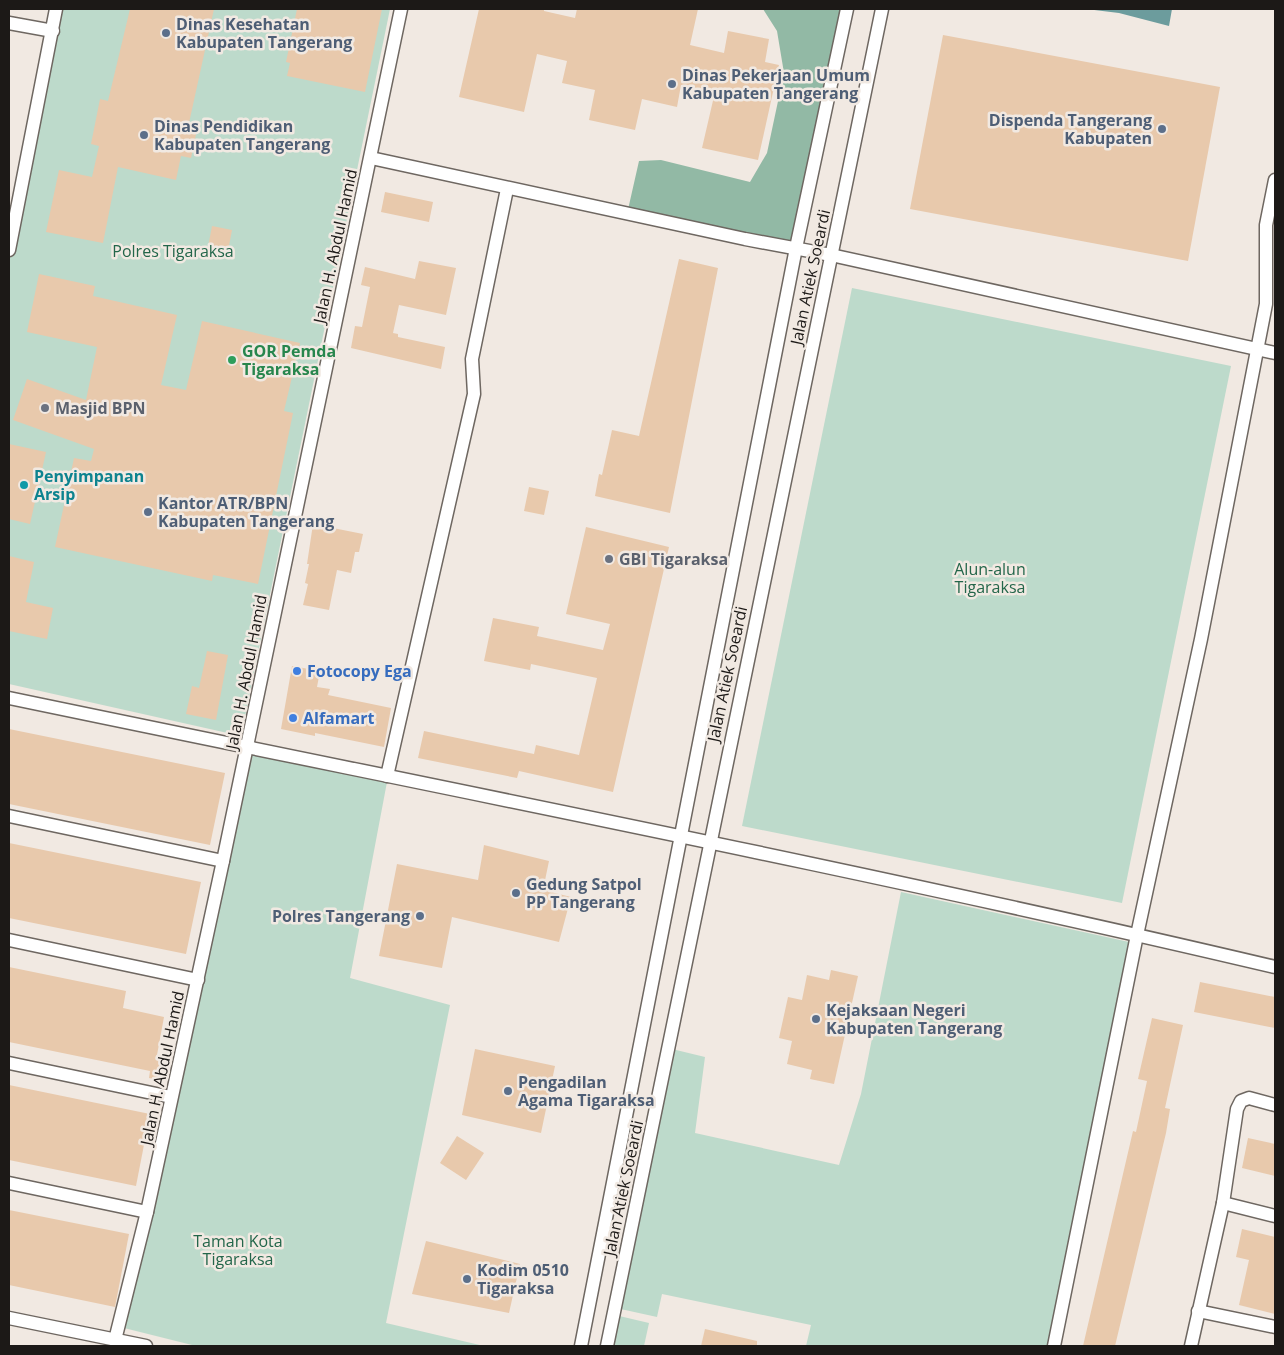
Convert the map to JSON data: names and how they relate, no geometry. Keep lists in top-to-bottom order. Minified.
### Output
{"streets":{"street":["Jalan H. Abdul Hamid","Jalan Atiek Soeardi"]},"parks":["Polres Tigaraksa","Alun-alun Tigaraksa","Taman Kota Tigaraksa"],"places":["Dinas Kesehatan Kabupaten Tangerang","Dinas Pekerjaan Umum Kabupaten Tangerang","Dispenda Tangerang Kabupaten","Dinas Pendidikan Kabupaten Tangerang","GOR Pemda Tigaraksa","Masjid BPN","Penyimpanan Arsip","Kantor ATR/BPN Kabupaten Tangerang","GBI Tigaraksa","Fotocopy Ega","Alfamart","Gedung Satpol PP Tangerang","Polres Tangerang","Kejaksaan Negeri Kabupaten Tangerang","Pengadilan Agama Tigaraksa","Kodim 0510 Tigaraksa"]}
